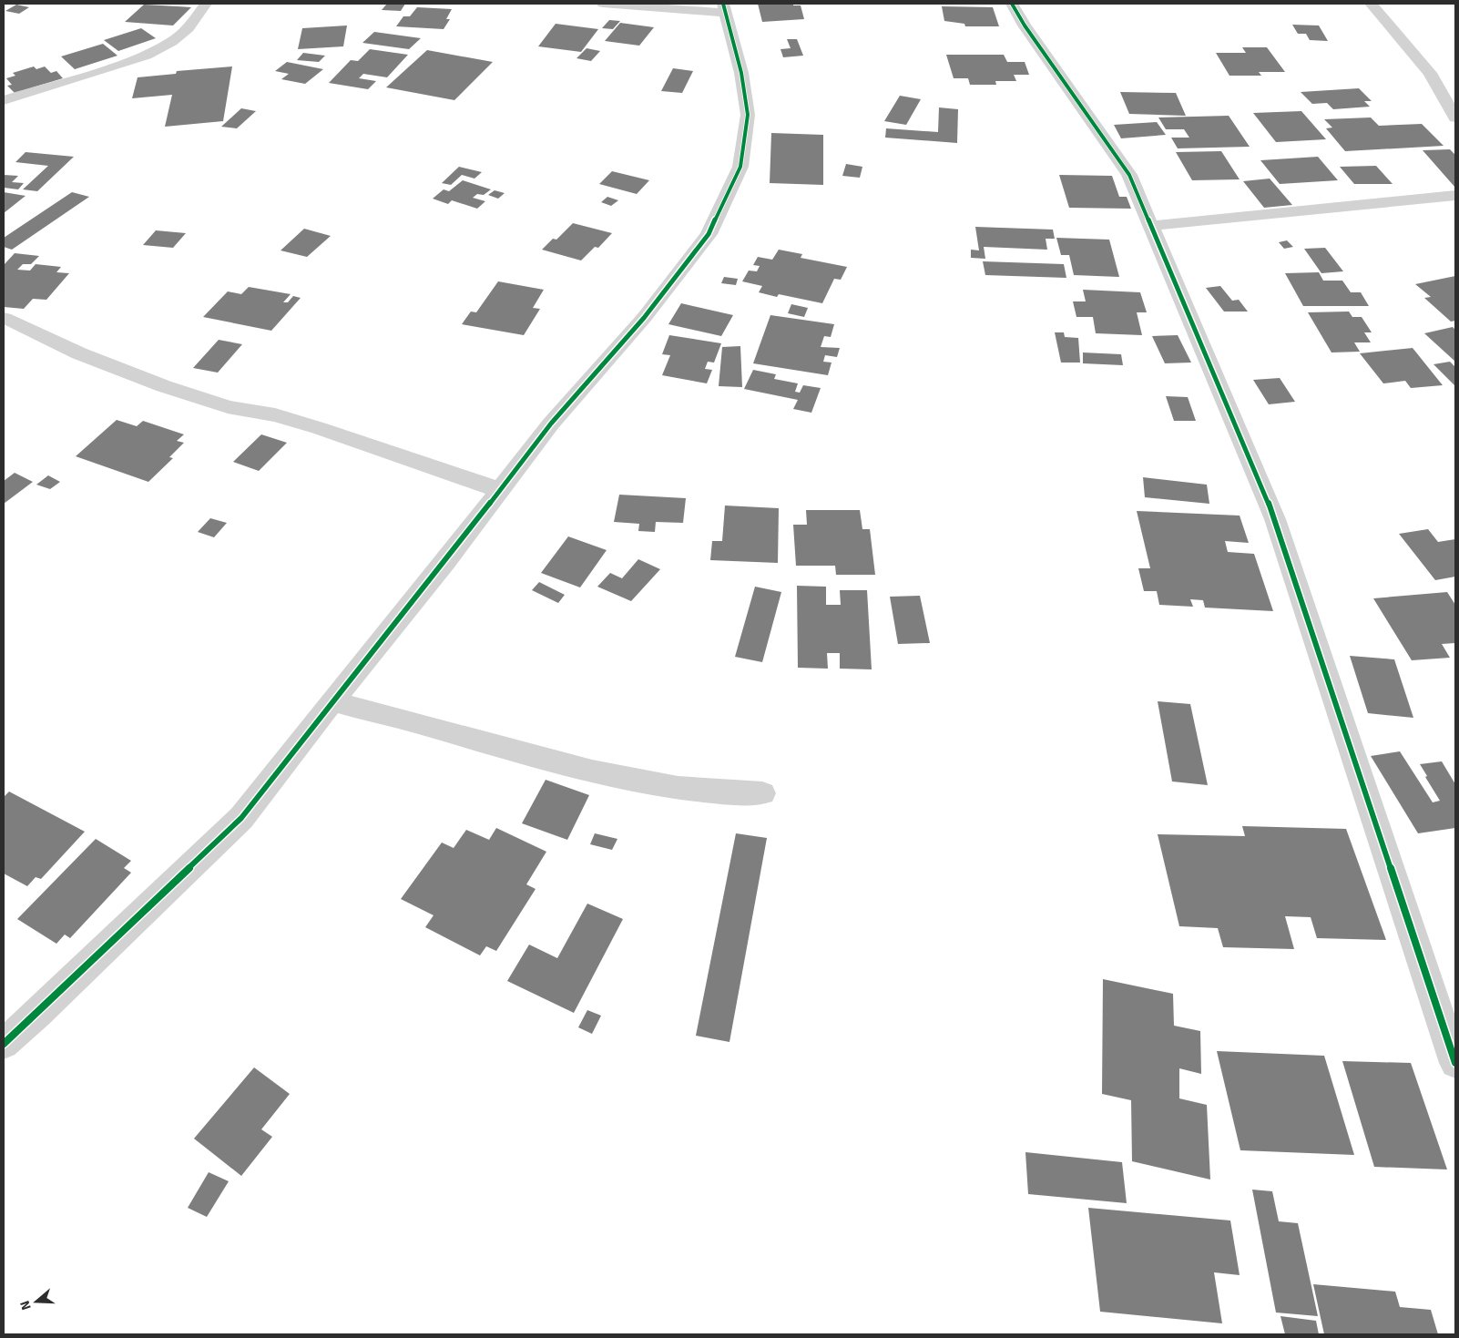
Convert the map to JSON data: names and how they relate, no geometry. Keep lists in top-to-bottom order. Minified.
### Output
{"north":"left"}
